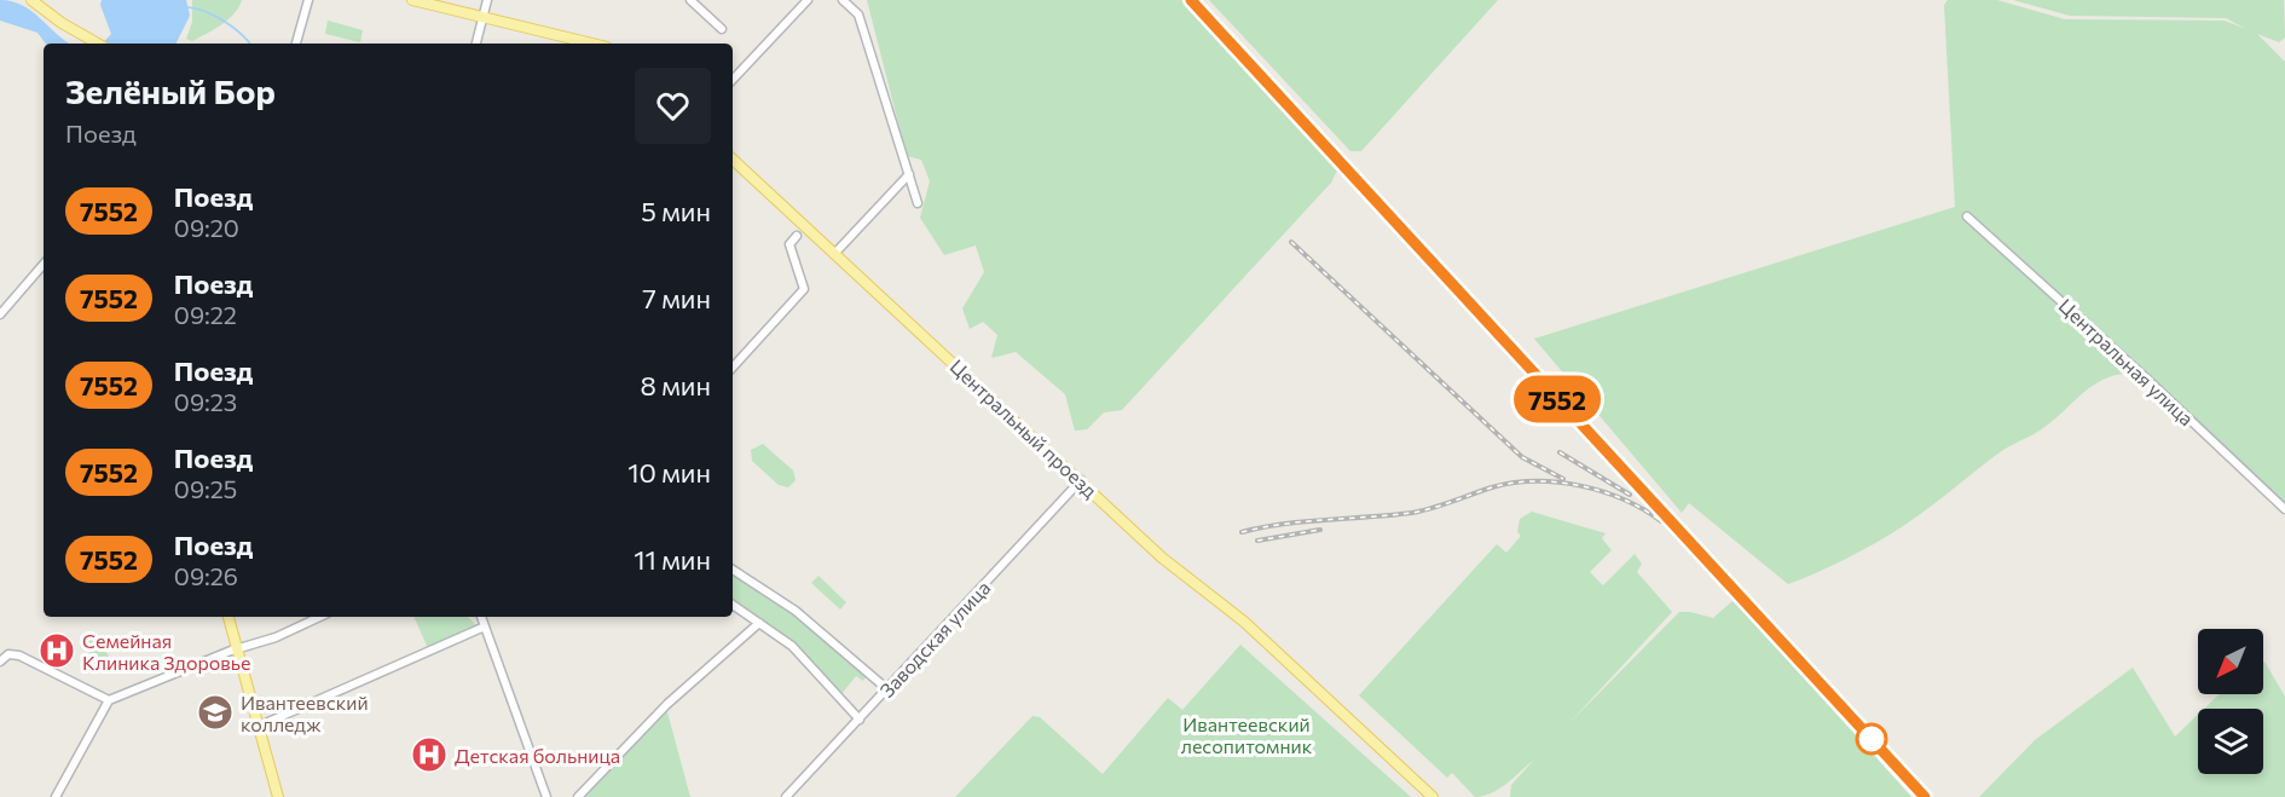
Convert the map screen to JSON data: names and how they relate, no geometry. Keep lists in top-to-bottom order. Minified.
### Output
{"streets":{"main road":["Центральный проезд"],"street":["Центральная улица","Заводская улица"]},"crossings":[["Центральный проезд","Заводская улица"]],"parks":["Ивантеевский лесопитомник"],"places":{"hospital":["Семейная Клиника Здоровье","Детская больница"],"school or university":["Ивантеевский колледж"]},"north":"bottom left","page":{"on_map":"7552","heading":["Зелёный Бор","Поезд"],"list":[{"mark":"7552","name":"Поезд","note":"09:20","value":"5 мин"},{"mark":"7552","name":"Поезд","note":"09:22","value":"7 мин"},{"mark":"7552","name":"Поезд","note":"09:23","value":"8 мин"},{"mark":"7552","name":"Поезд","note":"09:25","value":"10 мин"},{"mark":"7552","name":"Поезд","note":"09:26","value":"11 мин"}]}}
